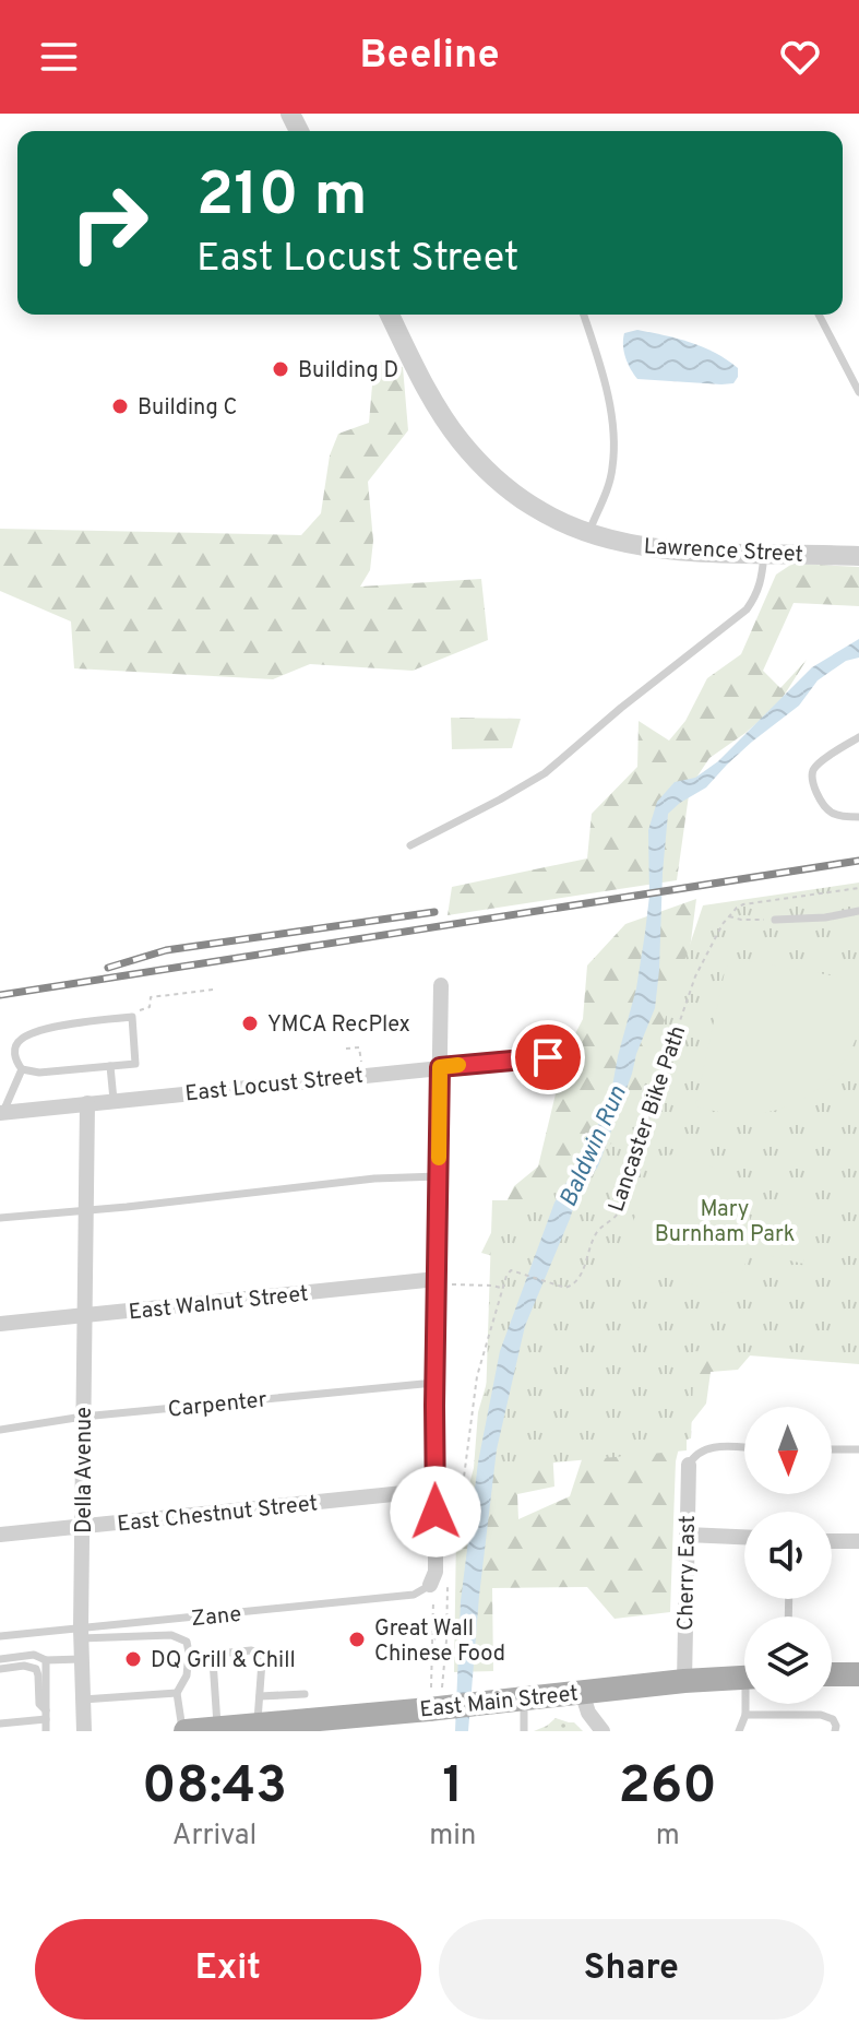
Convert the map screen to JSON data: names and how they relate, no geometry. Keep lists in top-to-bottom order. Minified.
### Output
{"streets":{"main road":["East Main Street"],"street":["Lawrence Street","East Locust Street","East Walnut Street","Della Avenue","East Chestnut Street","Cherry East"],"lane":["Carpenter","Zane"],"path":["Lancaster Bike Path"]},"crossings":[["East Locust Street","Della Avenue"],["East Walnut Street","Della Avenue"],["Carpenter","Della Avenue"],["Della Avenue","East Chestnut Street"],["Della Avenue","Zane"],["Cherry East","East Main Street"]],"water":["Baldwin Run"],"parks":["Mary Burnham Park"],"places":["Building D","Building C","YMCA RecPlex","Great Wall Chinese Food","DQ Grill & Chill"],"north":"bottom","page":{"header":"Beeline","turn":["210 m","East Locust Street"],"eta":["08:43","Arrival","1","min","260","m"],"buttons":["Exit","Share"]}}
